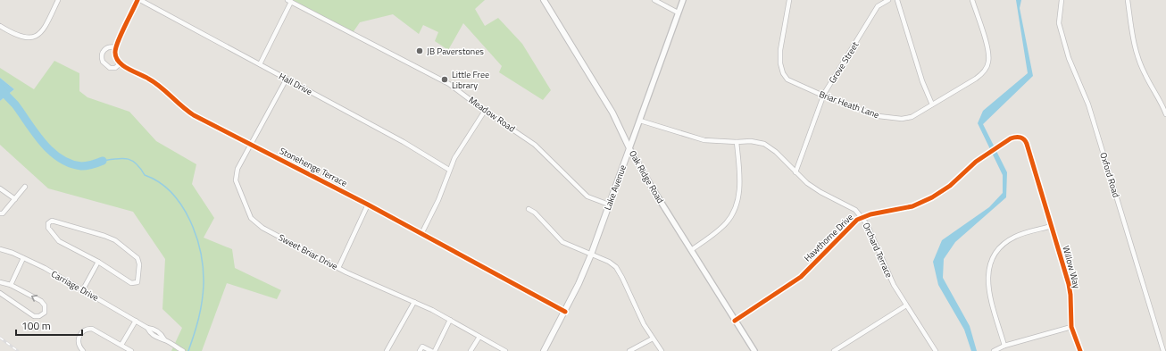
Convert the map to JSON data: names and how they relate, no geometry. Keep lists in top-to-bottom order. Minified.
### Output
{"streets":{"main road":["Oak Ridge Road","Lake Avenue"],"street":["Grove Street","Hall Drive","Briar Heath Lane","Meadow Road","Stonehenge Terrace","Oxford Road","Hawthorne Drive","Orchard Terrace","Sweet Briar Drive","Willow Way","Carriage Drive"]},"crossings":[["Grove Street","Briar Heath Lane"],["Grove Street","Orchard Terrace"],["Hall Drive","Sweet Briar Drive"],["Meadow Road","Lake Avenue"],["Stonehenge Terrace","Lake Avenue"],["Stonehenge Terrace","Sweet Briar Drive"],["Oak Ridge Road","Lake Avenue"],["Oak Ridge Road","Hawthorne Drive"],["Lake Avenue","Orchard Terrace"],["Hawthorne Drive","Orchard Terrace"],["Hawthorne Drive","Willow Way"]],"places":["JB Paverstones","Little Free Library"],"scale_bar":"100 m"}
